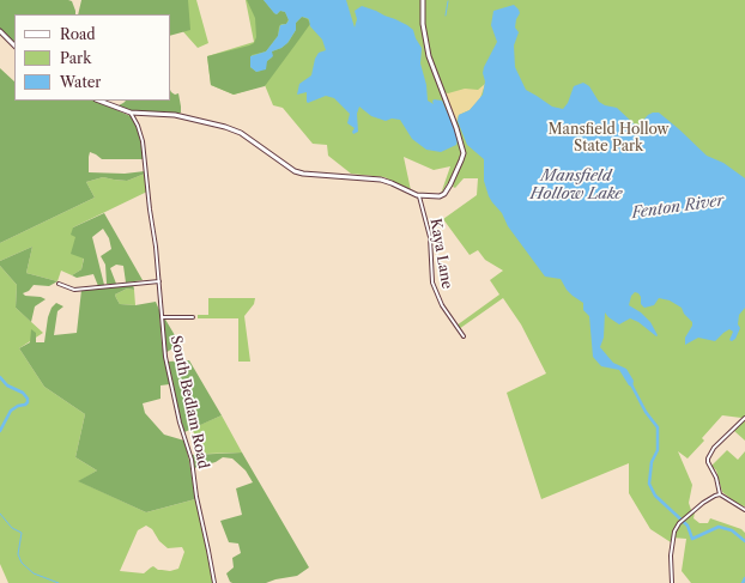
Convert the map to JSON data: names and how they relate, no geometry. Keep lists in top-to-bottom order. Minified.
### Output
{"streets":{"street":["Kaya Lane","South Bedlam Road"]},"water":["Mansfield Hollow Lake","Fenton River"],"parks":["Mansfield Hollow State Park"],"legend":["Road","Park","Water"]}
